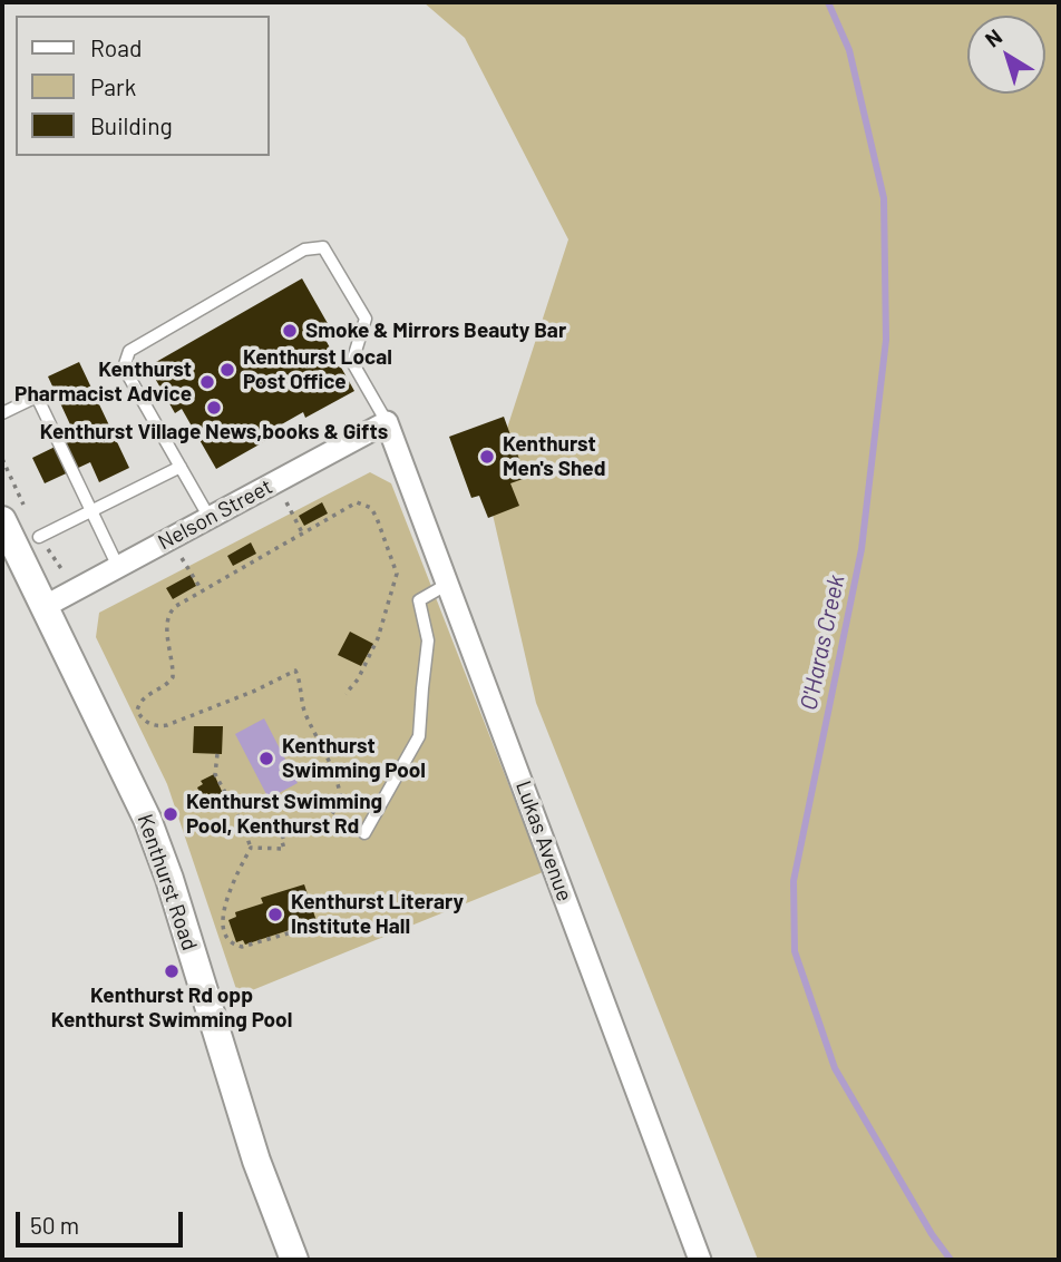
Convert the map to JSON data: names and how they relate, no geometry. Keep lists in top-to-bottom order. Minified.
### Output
{"streets":{"street":["Nelson Street","Lukas Avenue","Kenthurst Road"]},"crossings":[["Nelson Street","Lukas Avenue"],["Nelson Street","Kenthurst Road"]],"water":["O'Haras Creek"],"places":["Smoke & Mirrors Beauty Bar","Kenthurst Local Post Office","Kenthurst Pharmacist Advice","Kenthurst Village News,books & Gifts","Kenthurst Men's Shed","Kenthurst Swimming Pool","Kenthurst Swimming Pool, Kenthurst Rd","Kenthurst Literary Institute Hall","Kenthurst Rd opp Kenthurst Swimming Pool"],"legend":["Road","Park","Building"],"scale_bar":"50 m","north":"top left"}
